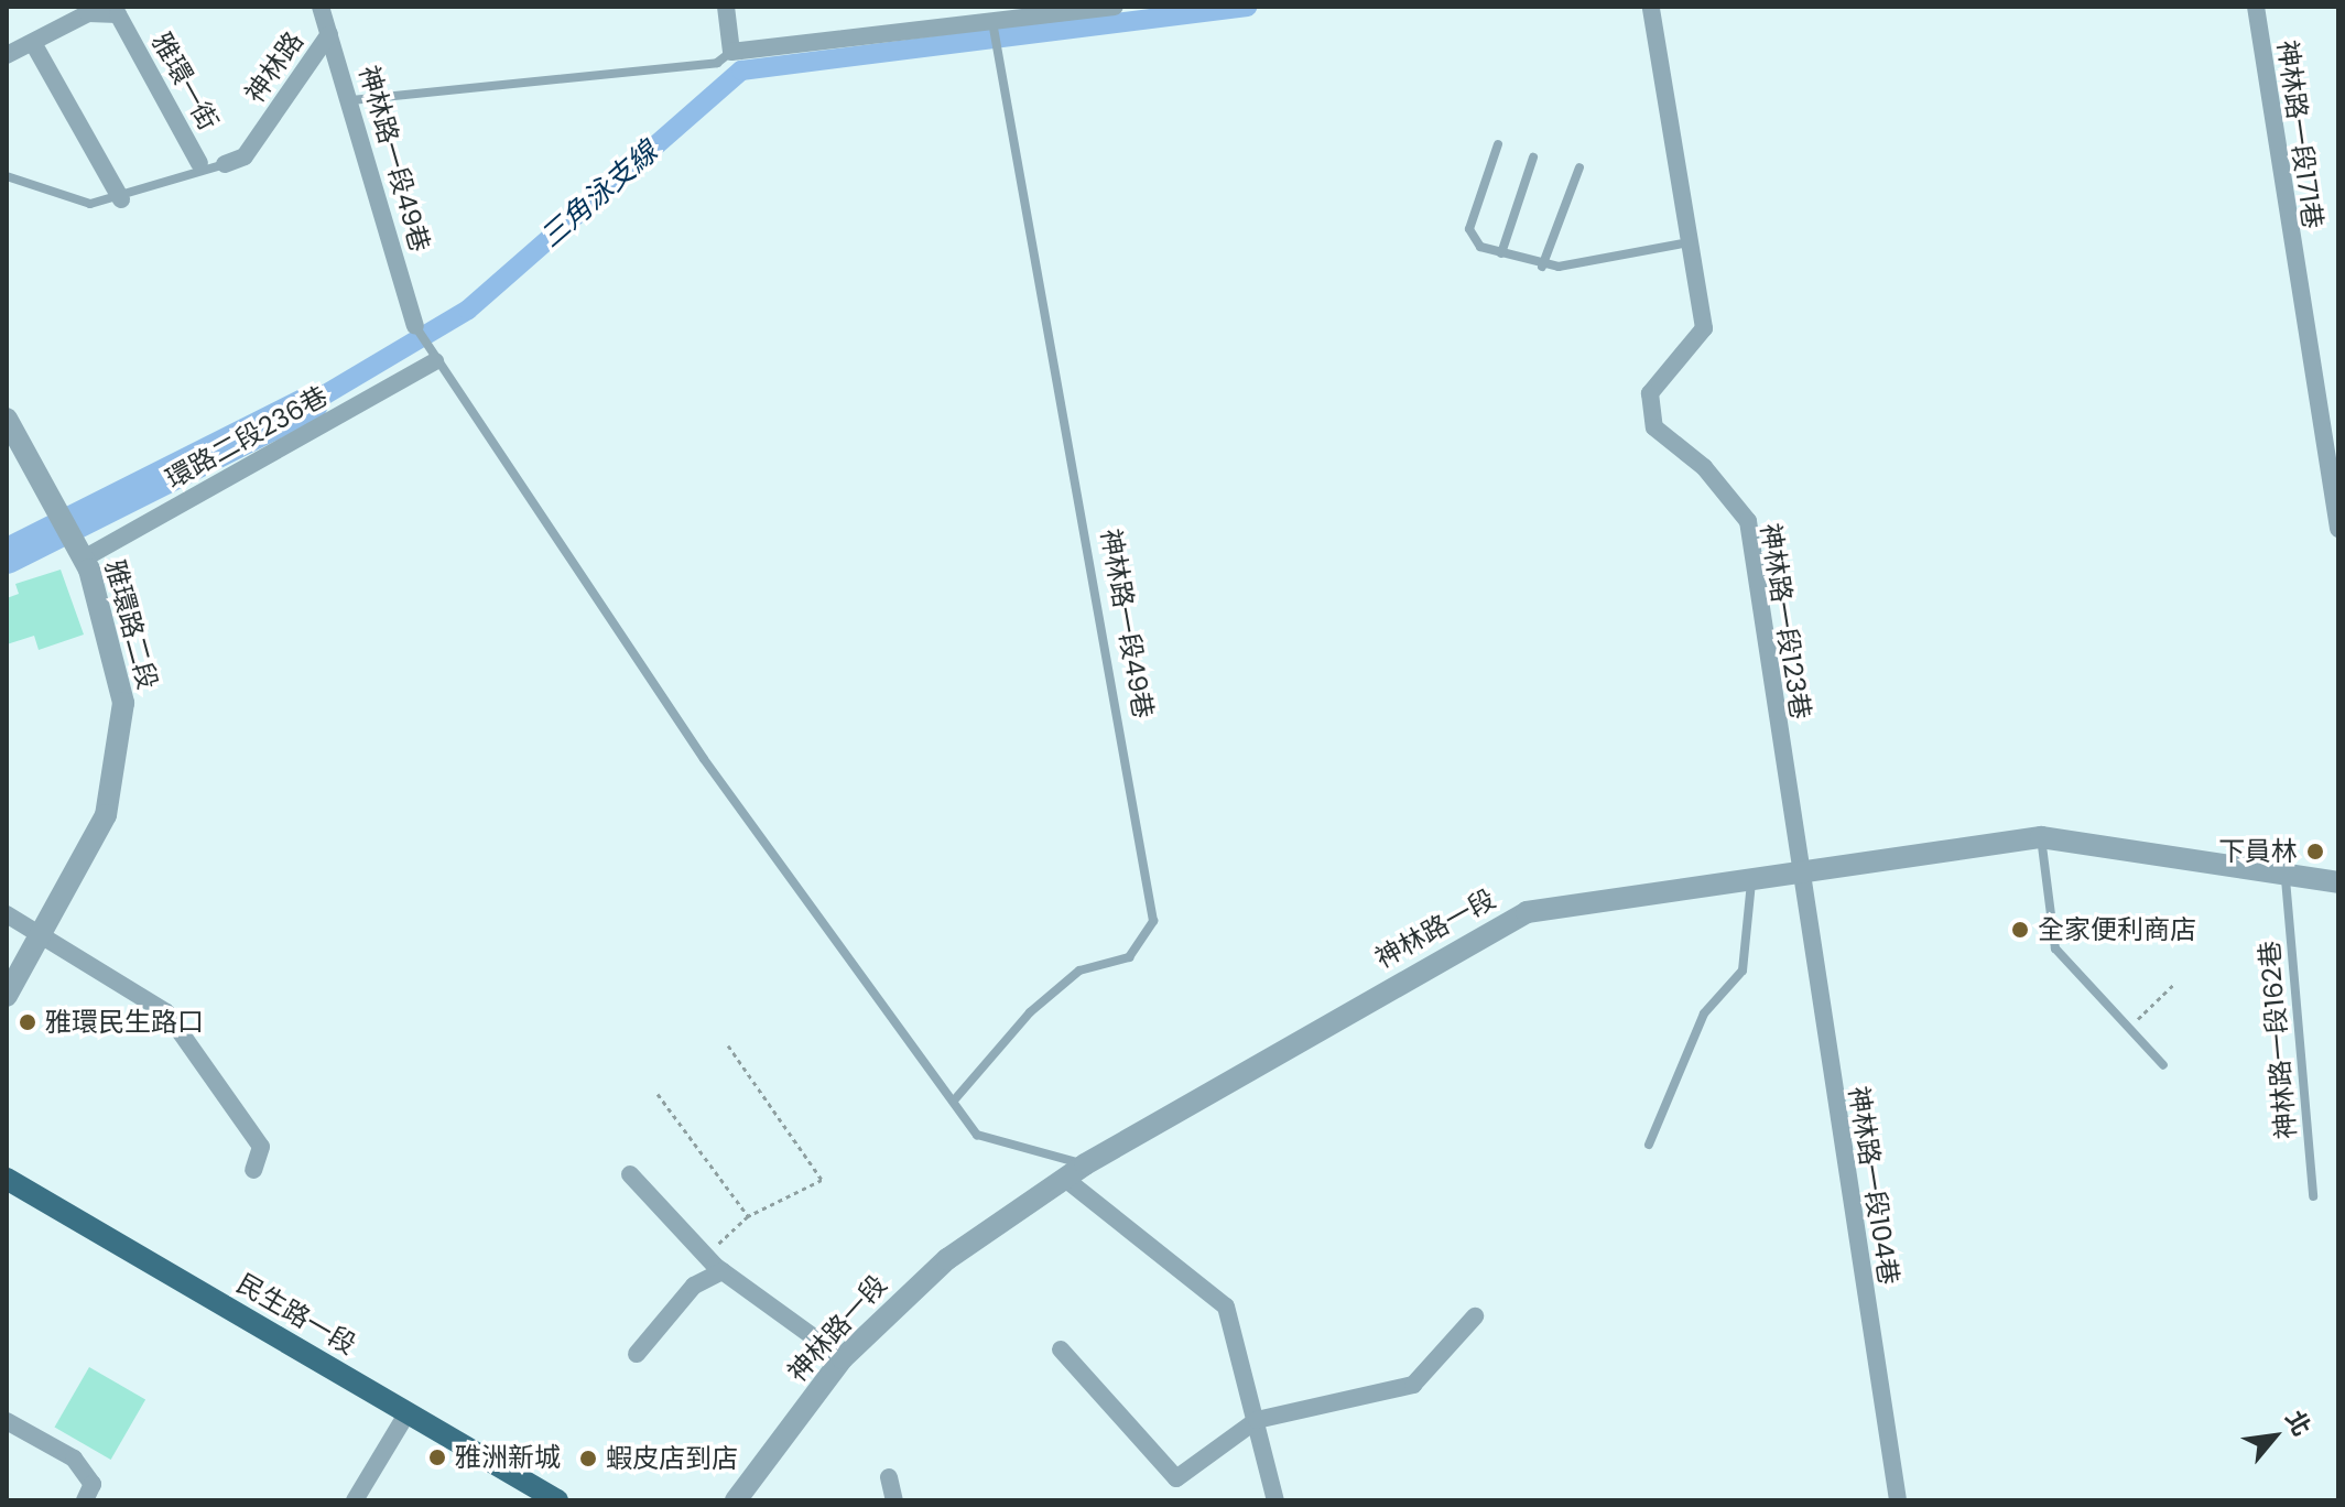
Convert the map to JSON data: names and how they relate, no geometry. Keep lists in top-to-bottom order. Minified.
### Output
{"streets":{"main road":["民生路一段"],"street":["神林路","雅環一街","神林路一段171巷","神林路一段49巷","環路二段236巷","神林路一段123巷","雅環路二段","神林路一段","神林路一段104巷"],"lane":["神林路一段162巷"]},"crossings":[["神林路","神林路一段49巷"],["環路二段236巷","雅環路二段"],["神林路一段123巷","神林路一段"],["神林路一段123巷","神林路一段104巷"],["神林路一段","神林路一段162巷"],["神林路一段","神林路一段104巷"]],"water":["三角泳支線"],"places":["下員林","全家便利商店","雅環民生路口","雅洲新城","蝦皮店到店"],"north":"top right"}
